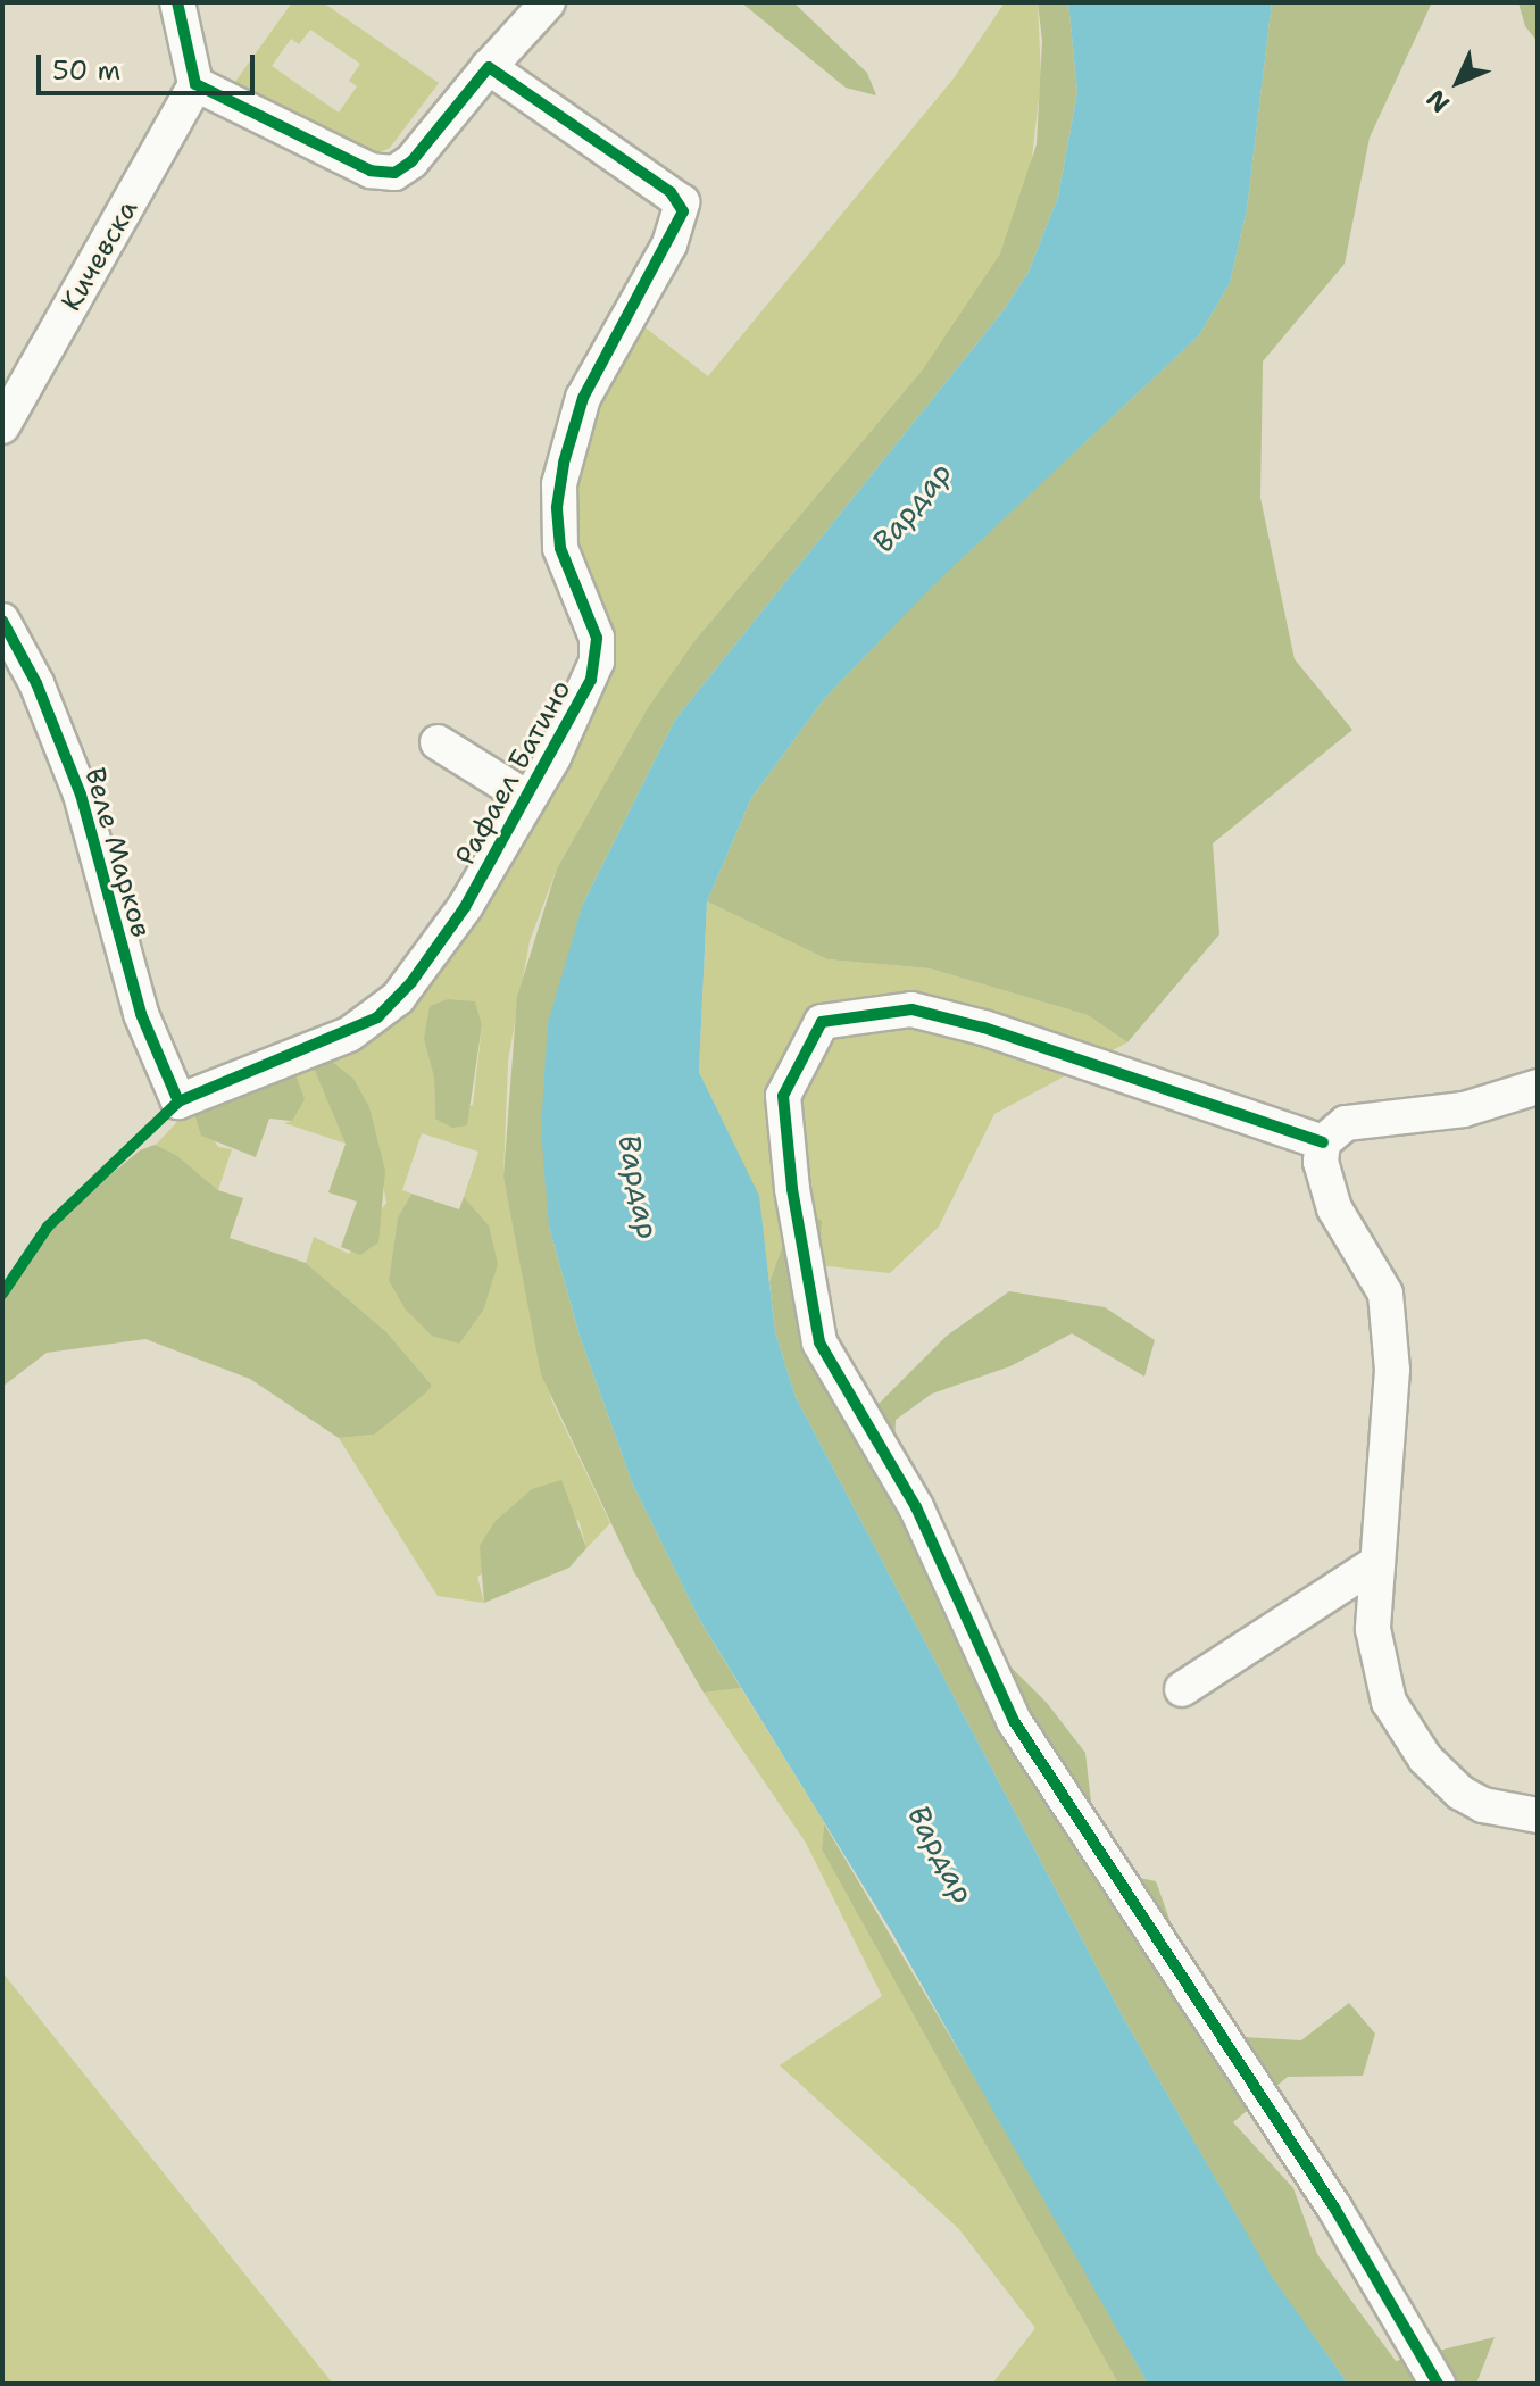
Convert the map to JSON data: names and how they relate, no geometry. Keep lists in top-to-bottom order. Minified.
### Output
{"streets":{"street":["Кичевска","Рафаел Батино","Веле Марков"]},"crossings":[["Рафаел Батино","Веле Марков"]],"water":["Вардар"],"scale_bar":"50 m","north":"bottom left"}
